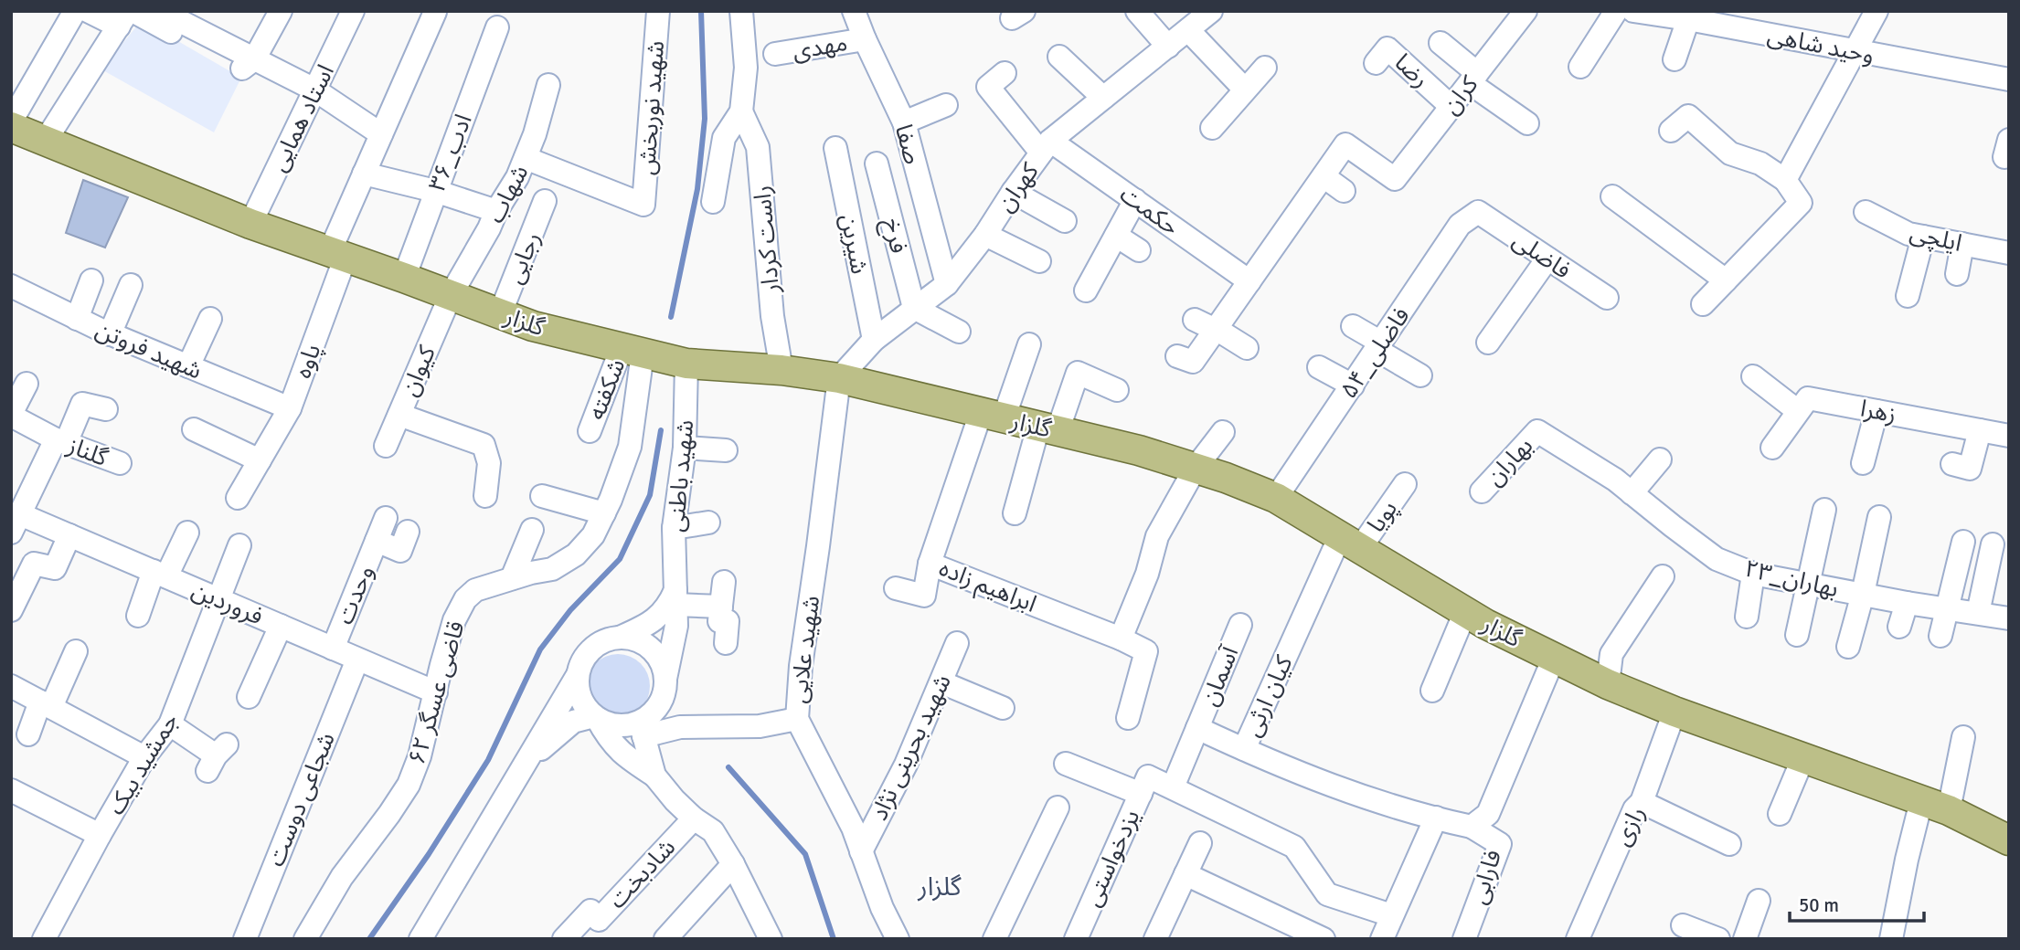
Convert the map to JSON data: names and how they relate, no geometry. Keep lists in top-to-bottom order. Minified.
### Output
{"streets":{"main road":["گلزار"],"street":["وحید شاهی","مهدی","رضا","کران","شهید نوربخش","استاد همایی","صفا","۳۶_ادب","کهران","شهاب","حکمت","فرخ","ایلچی","راست کردار","شیرین","فاضلی","رجایی","شهید فروتن","۵۴_فاضلی","پاوه","کیوان","شکفته","زهرا","گلناز","بهاران","شهید باطنی","پویا","۲۳_بهاران","ابراهیم زاده","وحدت","فروردین","شهید علایی","آسمان","قاضی عسگر ۶۲","کیان ارثی","شهید بحرینی نژاد","جمشید بیک","شجاعی دوست","رازی","یزدخواستی","شادبخت","فارابی"]},"crossings":[["مهدی","صفا"],["رضا","کران"],["شهید نوربخش","شهاب"],["استاد همایی","گلزار"],["صفا","کهران"],["۳۶_ادب","گلزار"],["کهران","حکمت"],["کهران","فرخ"],["کهران","شیرین"],["کهران","گلزار"],["کهران","شهید علایی"],["شهاب","گلزار"],["شهاب","کیوان"],["راست کردار","گلزار"],["فاضلی","۵۴_فاضلی"],["رجایی","گلزار"],["گلزار","۵۴_فاضلی"],["گلزار","پاوه"],["گلزار","کیوان"],["گلزار","شکفته"],["گلزار","شهید باطنی"],["گلزار","پویا"],["گلزار","ابراهیم زاده"],["گلزار","شهید علایی"],["گلزار","قاضی عسگر ۶۲"],["گلزار","کیان ارثی"],["گلزار","رازی"],["شهید فروتن","پاوه"],["شکفته","قاضی عسگر ۶۲"],["گلناز","فروردین"],["بهاران","۲۳_بهاران"],["پویا","کیان ارثی"],["وحدت","فروردین"],["فروردین","قاضی عسگر ۶۲"],["فروردین","جمشید بیک"],["فروردین","شجاعی دوست"],["شهید علایی","شهید بحرینی نژاد"],["آسمان","کیان ارثی"]],"districts":["گلزار"],"scale_bar":"50 m"}
